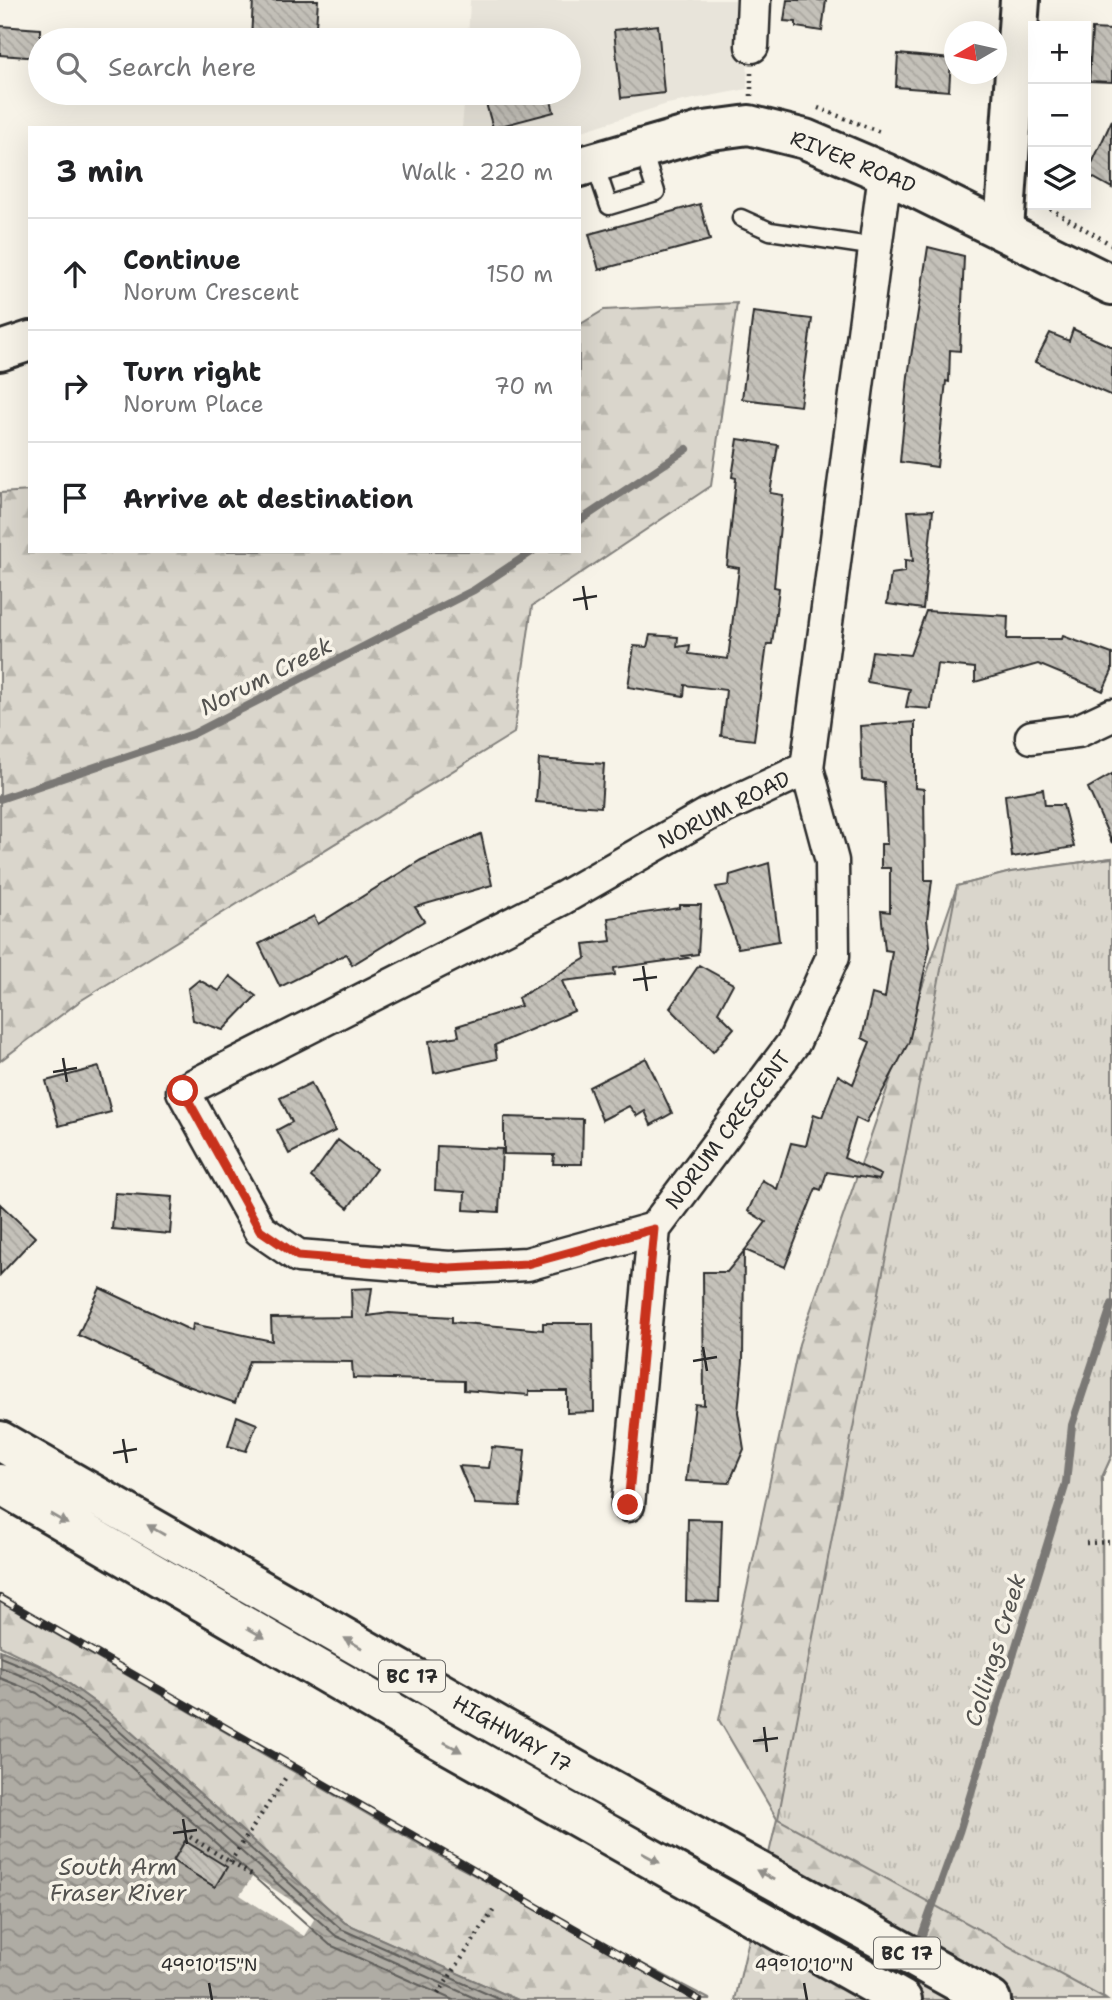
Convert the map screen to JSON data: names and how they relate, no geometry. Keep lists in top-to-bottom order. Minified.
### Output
{"streets":{"main road":["RIVER ROAD","BC 17","HIGHWAY 17"],"street":["NORUM ROAD","NORUM CRESCENT"]},"crossings":[["RIVER ROAD","NORUM ROAD"],["NORUM ROAD","NORUM CRESCENT"]],"water":["Norum Creek","Collings Creek","South Arm Fraser River"],"north":"left","page":{"map_buttons":["+","−"],"search":"Search here","heading":["3 min","Walk · 220 m"],"list":[["Continue","Norum Crescent","150 m"],["Turn right","Norum Place","70 m"],"Arrive at destination"]},"coordinates":["49°10'15\"N","49°10'10\"N"]}
